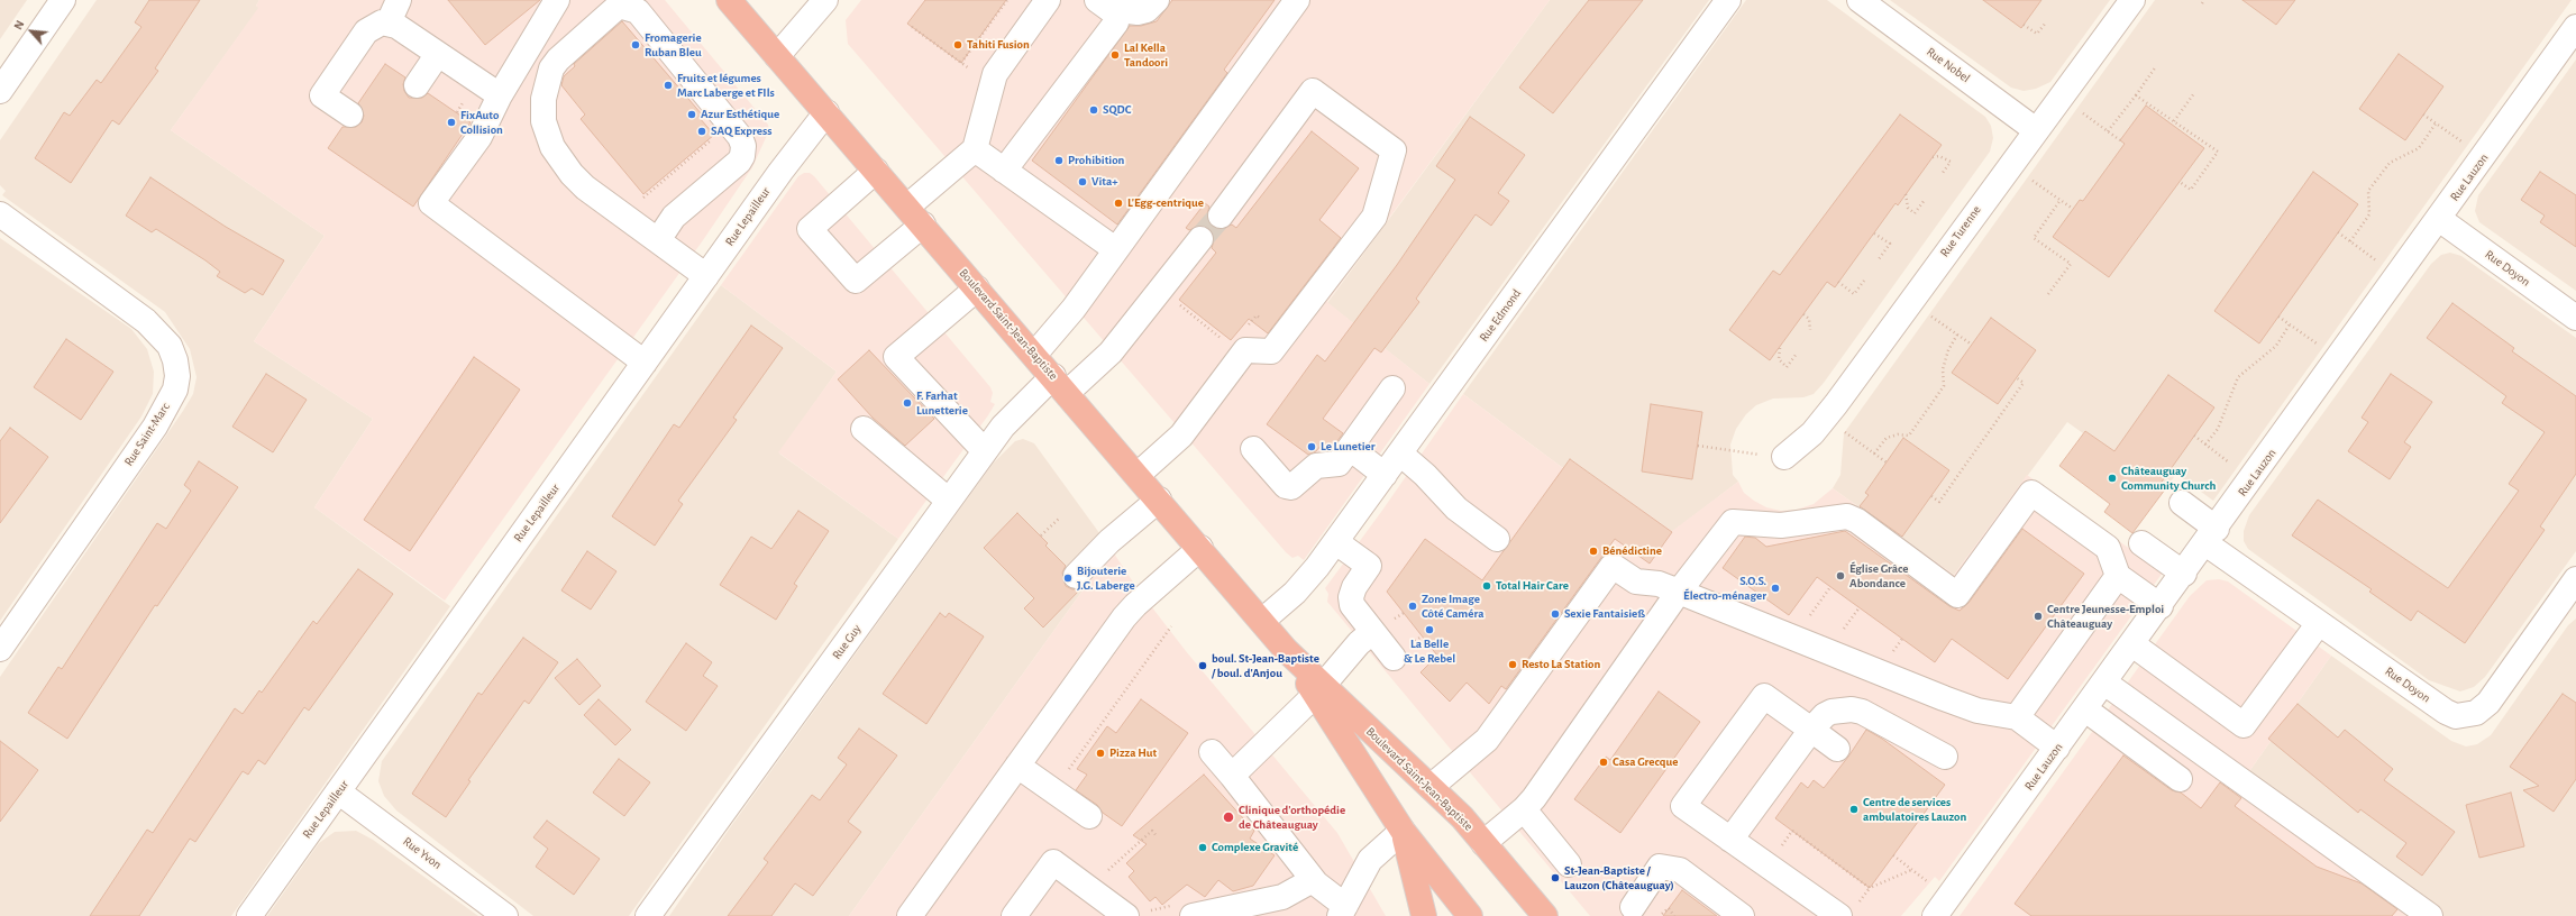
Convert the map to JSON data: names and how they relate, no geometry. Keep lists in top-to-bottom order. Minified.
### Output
{"streets":{"highway":["Boulevard Saint-Jean-Baptiste"],"street":["Rue Nobel","Rue Lauzon","Rue Lepailleur","Rue Turenne","Rue Doyon","Rue Edmond","Rue Saint-Marc","Rue Guy","Rue Yvon"]},"crossings":[["Rue Nobel","Rue Turenne"],["Rue Lauzon","Rue Doyon"],["Rue Lepailleur","Boulevard Saint-Jean-Baptiste"],["Rue Lepailleur","Rue Yvon"],["Rue Edmond","Boulevard Saint-Jean-Baptiste"],["Boulevard Saint-Jean-Baptiste","Rue Guy"]],"places":["Fromagerie Ruban Bleu","Tahiti Fusion","Lal Kella Tandoori","Fruits et légumes Marc Laberge et FIls","SQDC","Azur Esthétique","FixAuto Collision","SAQ Express","Prohibition","Vita+","L'Egg-centrique","F. Farhat Lunetterie","Le Lunetier","Châteauguay Community Church","Bénédictine","Église Grâce Abondance","Bijouterie J.G. Laberge","Total Hair Care","S.O.S. Électro-ménager","Zone Image Côté Caméra","Sexie Fantaisieß","Centre Jeunesse-Emploi Châteauguay","La Belle & Le Rebel","Resto La Station","boul. St-Jean-Baptiste / boul. d'Anjou","Pizza Hut","Casa Grecque","Centre de services ambulatoires Lauzon","Clinique d'orthopédie de Châteauguay","Complexe Gravité","St-Jean-Baptiste / Lauzon (Châteauguay)"],"north":"top left"}
